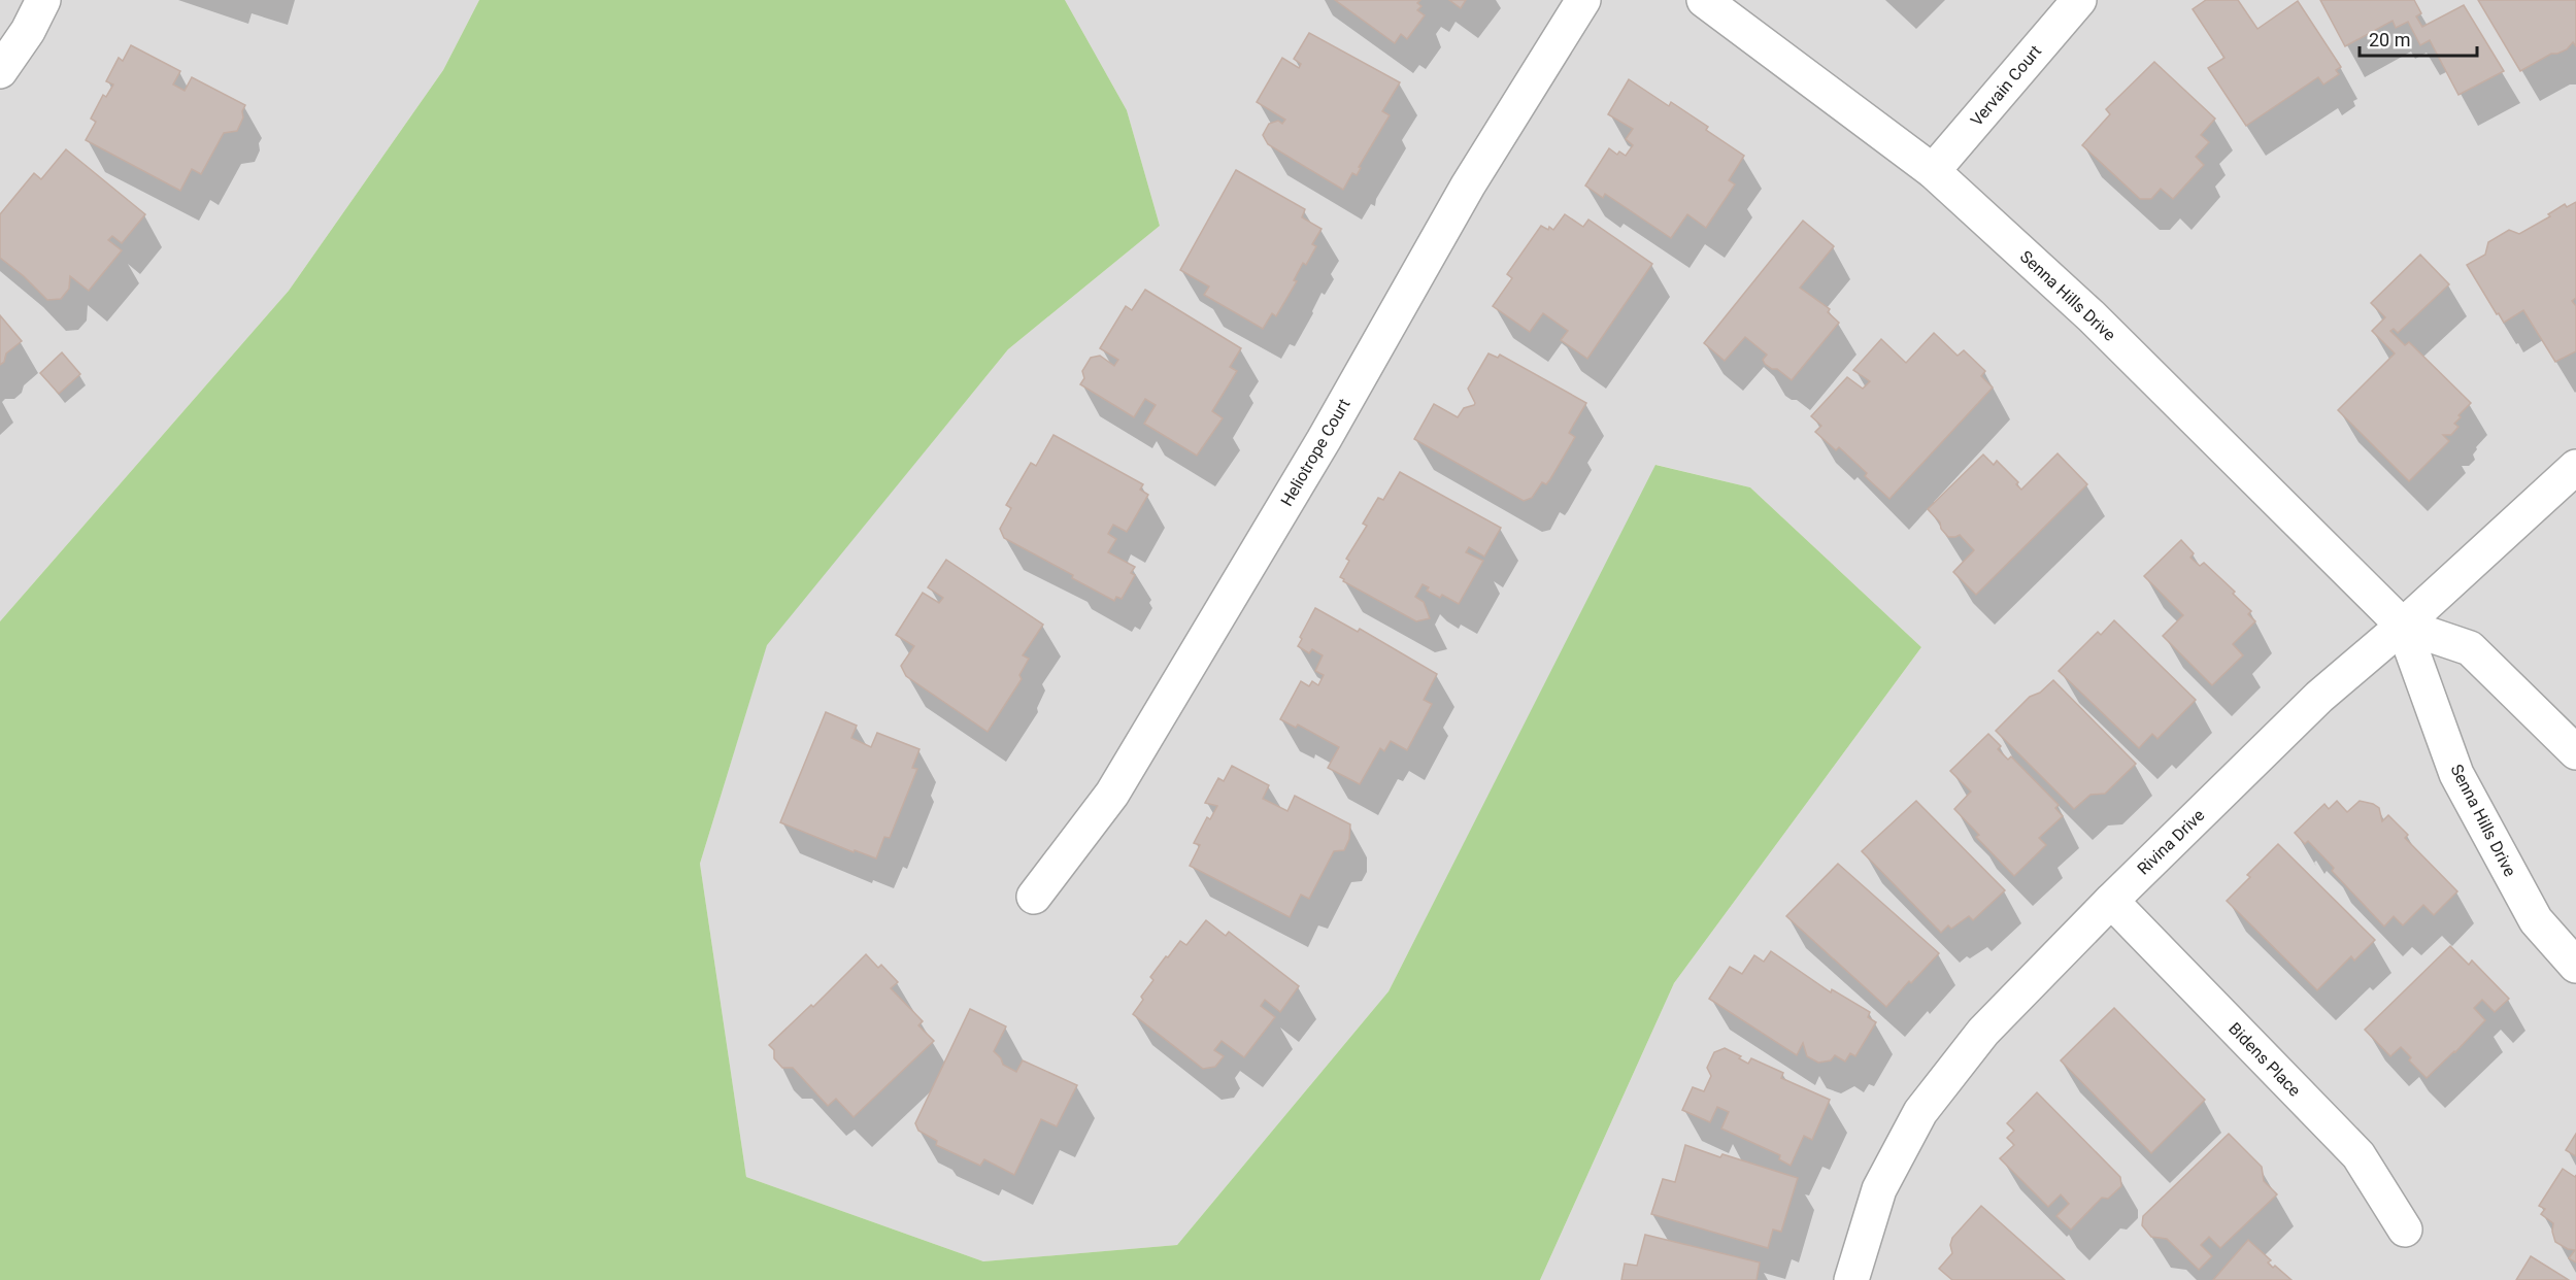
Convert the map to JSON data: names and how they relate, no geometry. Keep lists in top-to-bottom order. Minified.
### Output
{"streets":{"street":["Vervain Court","Senna Hills Drive","Heliotrope Court","Rivina Drive","Bidens Place"]},"crossings":[["Vervain Court","Senna Hills Drive"],["Senna Hills Drive","Rivina Drive"],["Rivina Drive","Bidens Place"]],"scale_bar":"20 m"}
